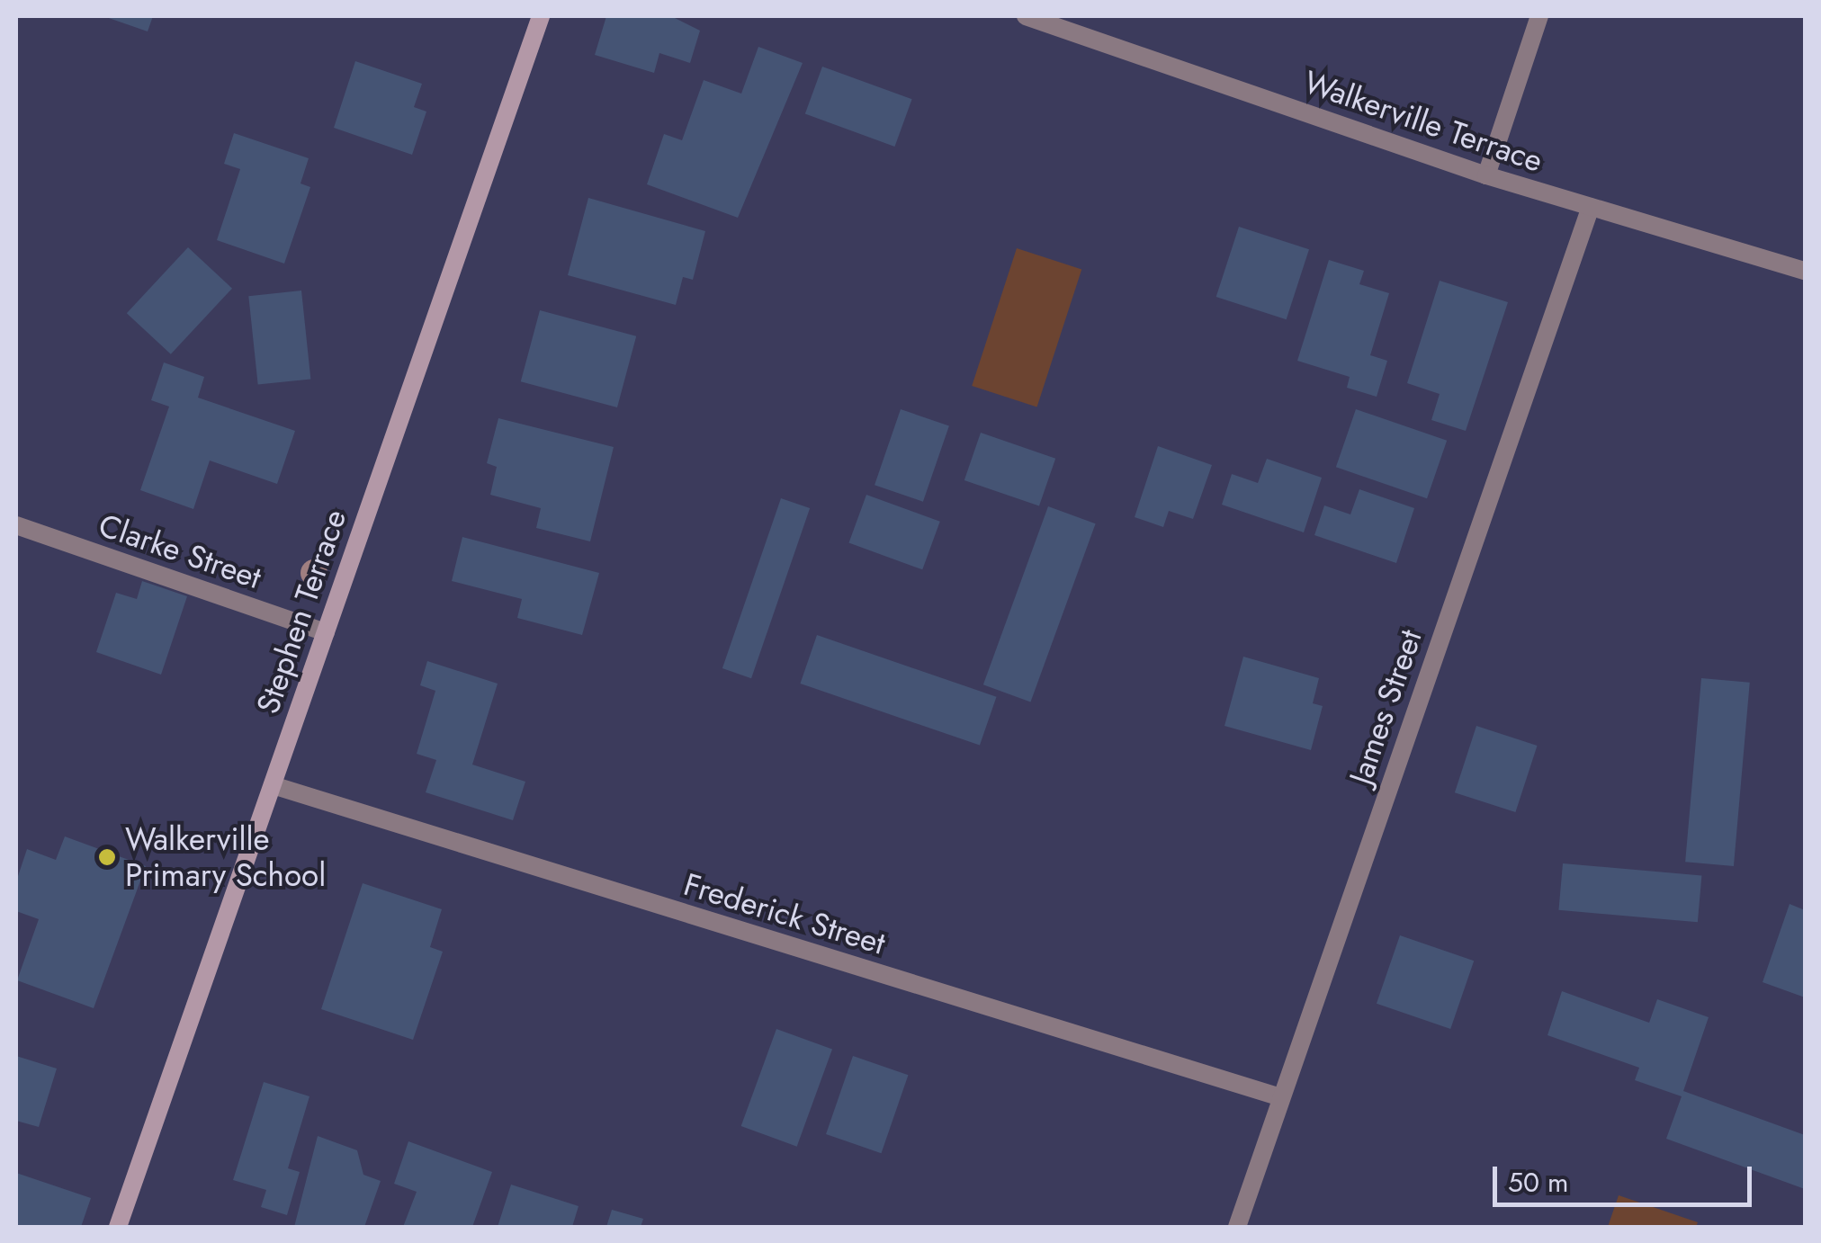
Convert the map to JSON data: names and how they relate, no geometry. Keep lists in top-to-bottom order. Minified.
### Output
{"streets":{"main road":["Stephen Terrace"],"street":["Walkerville Terrace","Clarke Street","James Street","Frederick Street"]},"crossings":[["Walkerville Terrace","James Street"],["Clarke Street","Stephen Terrace"],["Stephen Terrace","Frederick Street"],["James Street","Frederick Street"]],"places":["Walkerville Primary School"],"scale_bar":"50 m"}
